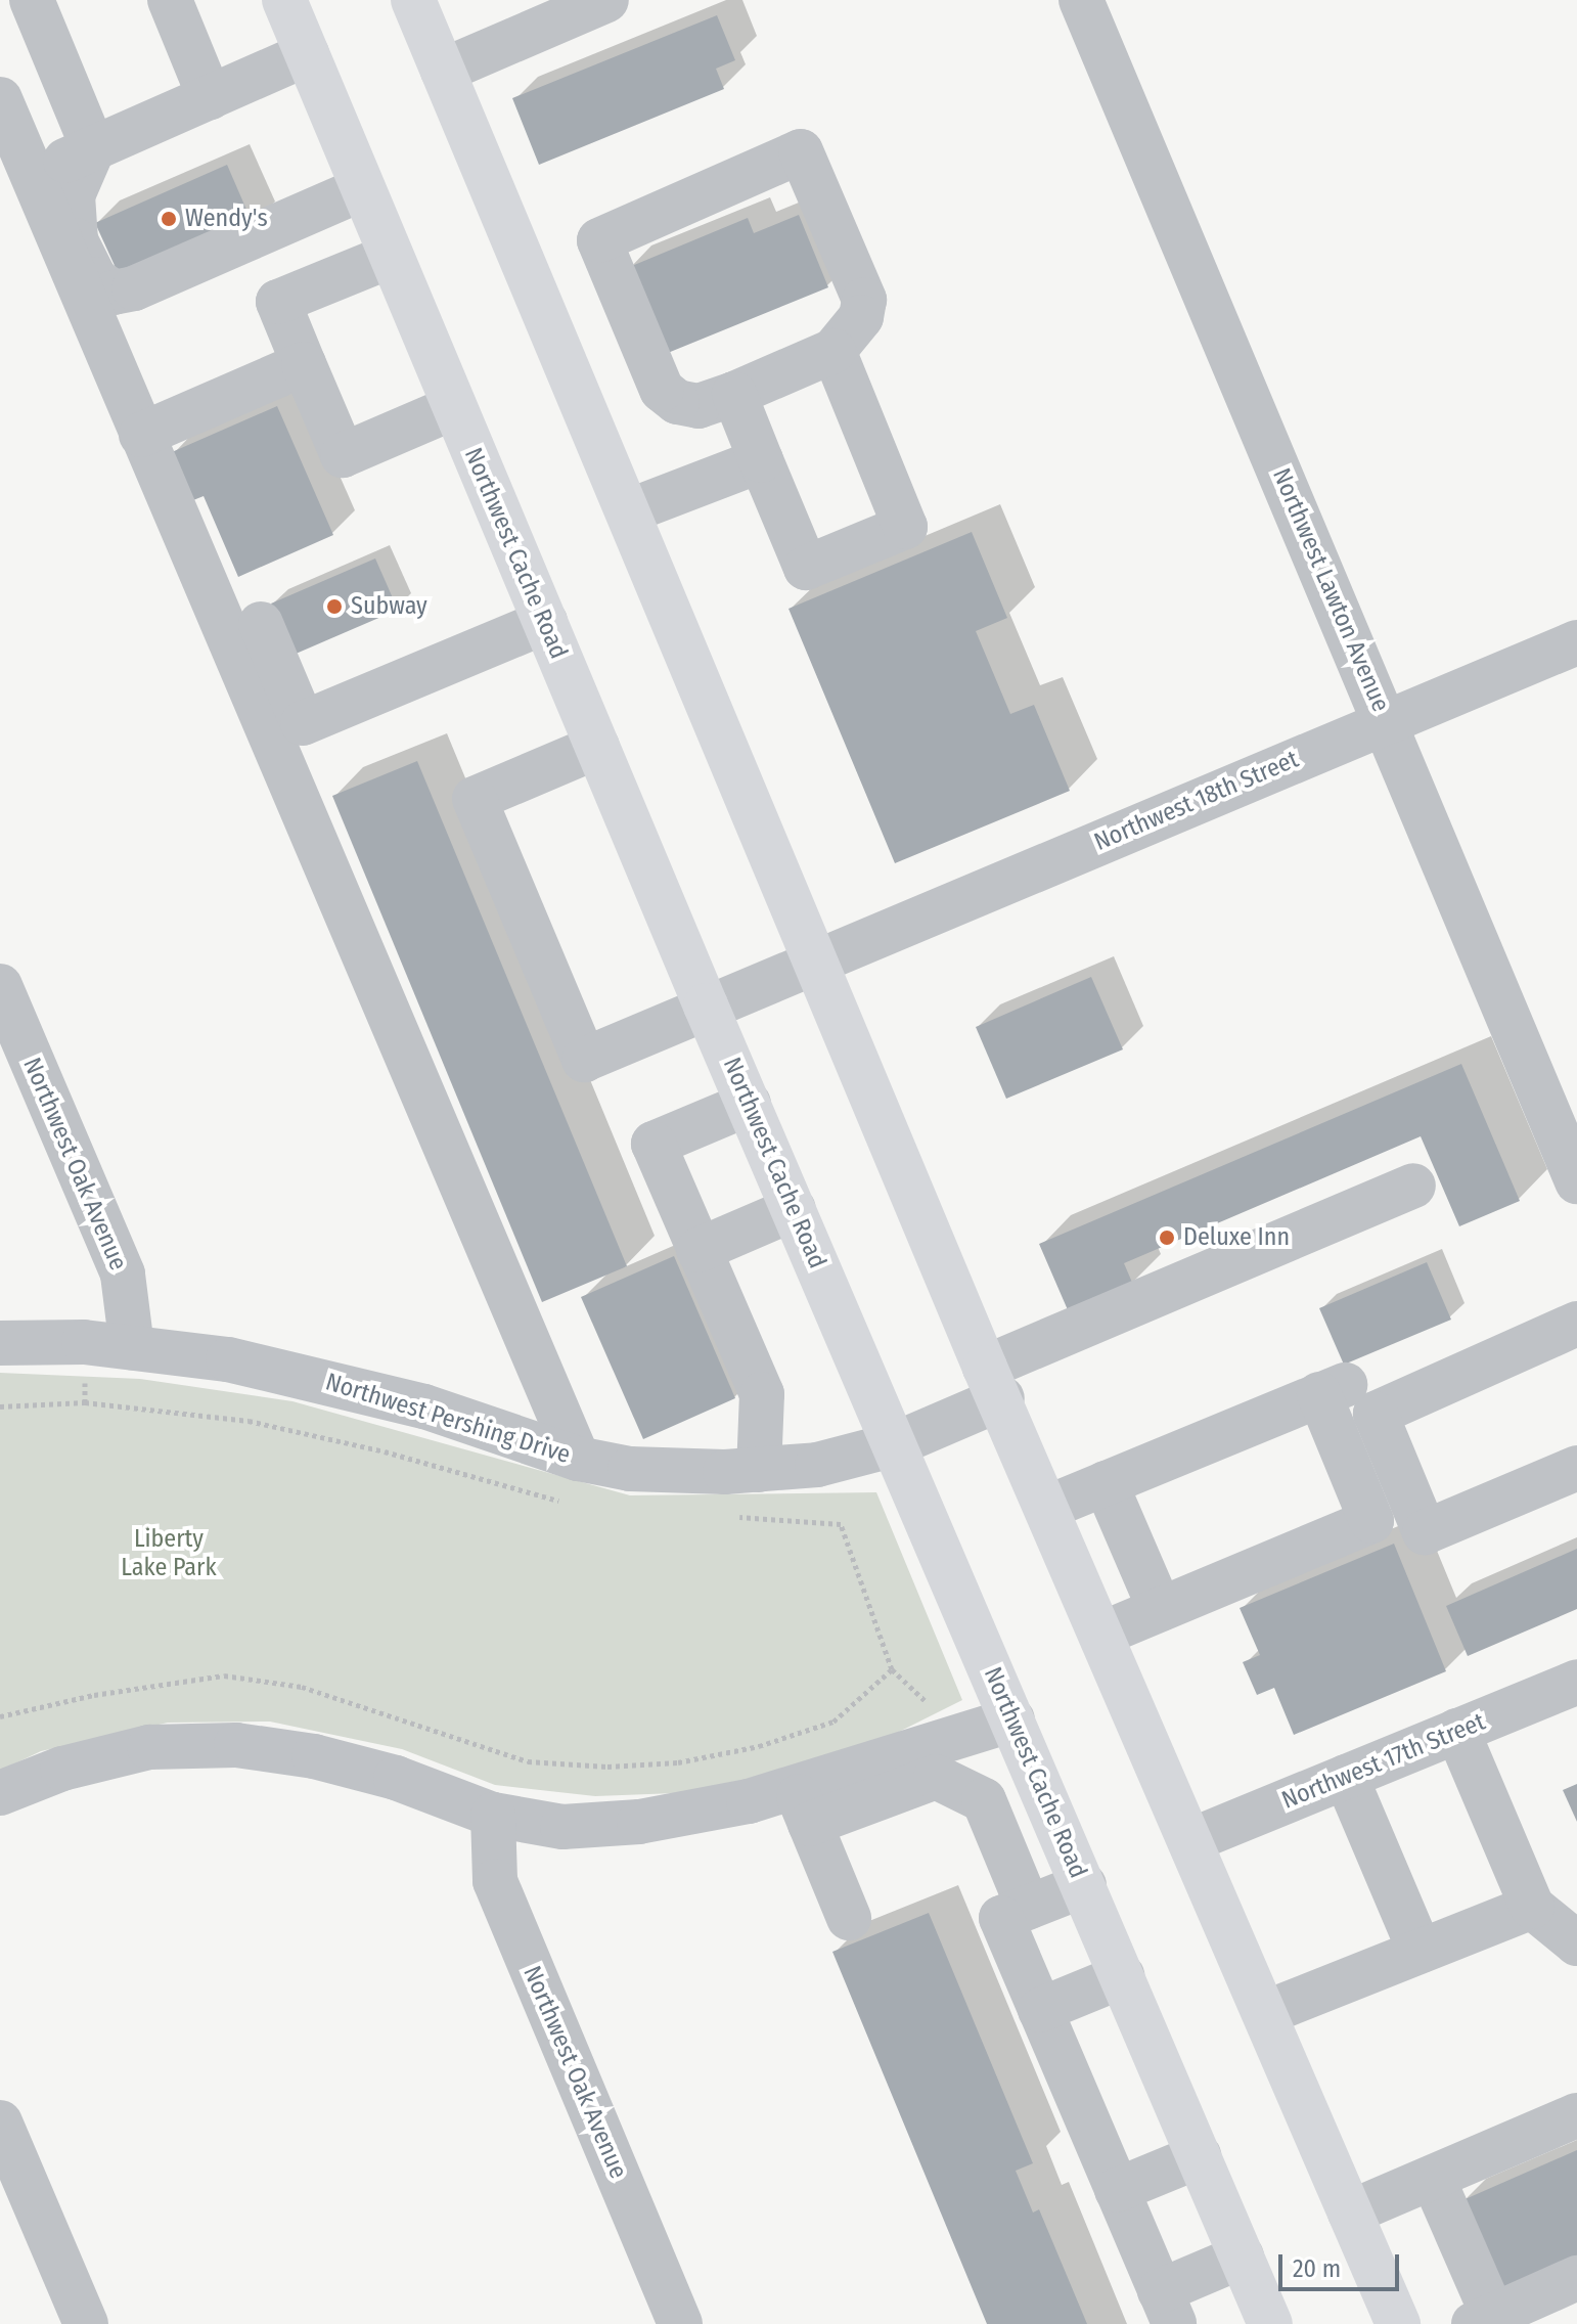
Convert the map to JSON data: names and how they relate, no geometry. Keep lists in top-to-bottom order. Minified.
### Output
{"streets":{"main road":["Northwest Cache Road"],"street":["Northwest Lawton Avenue","Northwest 18th Street","Northwest Oak Avenue","Northwest Pershing Drive","Northwest 17th Street"]},"crossings":[["Northwest Cache Road","Northwest 18th Street"],["Northwest Cache Road","Northwest Pershing Drive"],["Northwest Lawton Avenue","Northwest 18th Street"],["Northwest Oak Avenue","Northwest Pershing Drive"]],"parks":["Liberty Lake Park"],"places":["Wendy's","Subway","Deluxe Inn"],"scale_bar":"20 m"}
